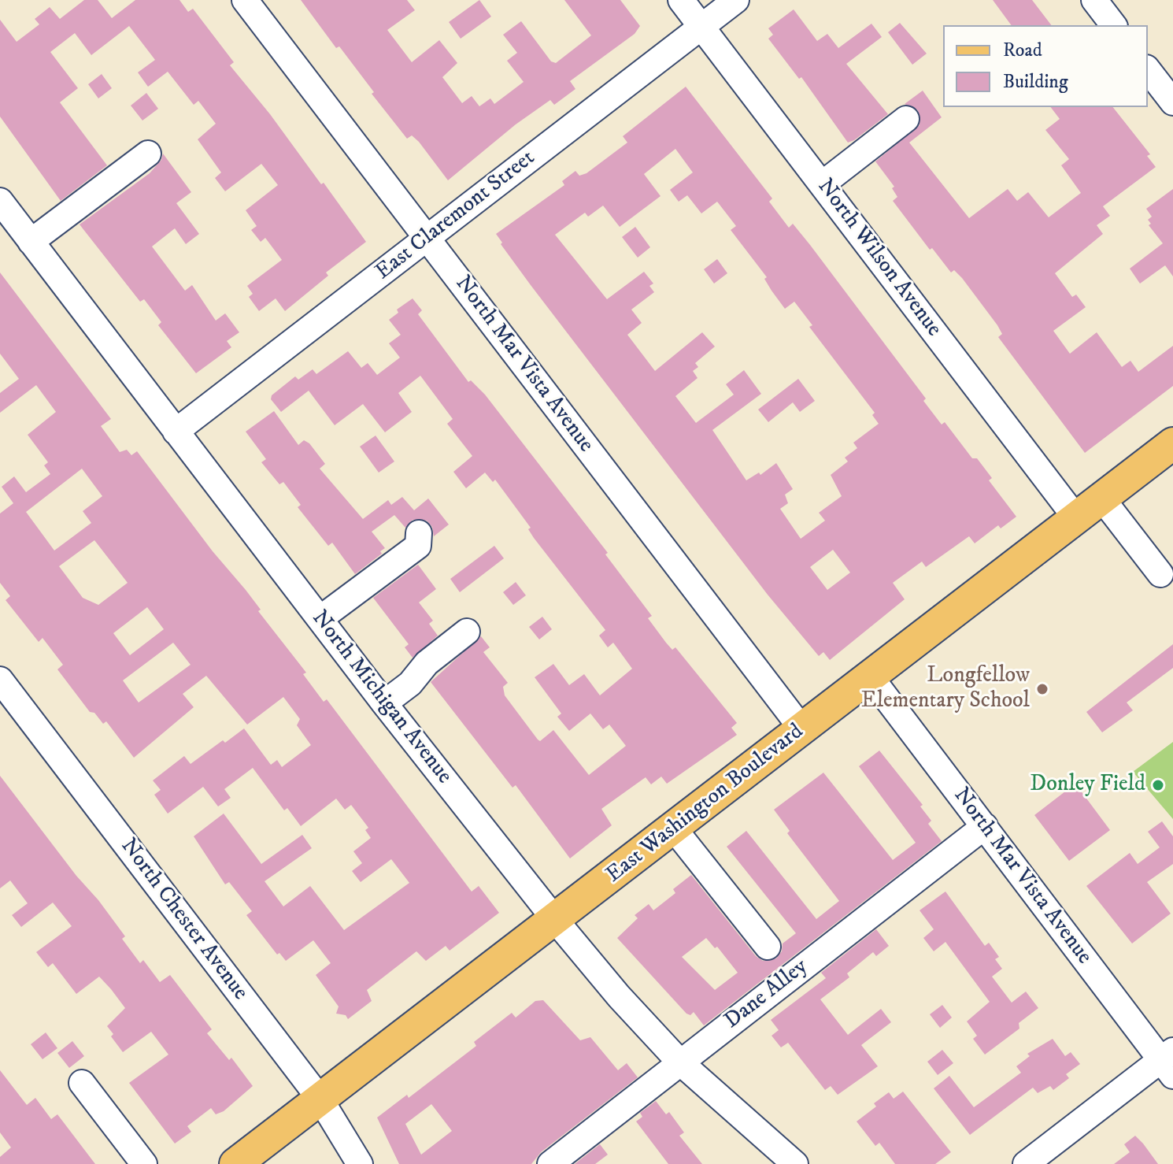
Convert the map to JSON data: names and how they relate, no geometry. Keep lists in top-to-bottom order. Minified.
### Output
{"streets":{"main road":["East Washington Boulevard"],"street":["East Claremont Street","North Wilson Avenue","North Mar Vista Avenue","North Michigan Avenue","North Chester Avenue","Dane Alley"]},"crossings":[["East Claremont Street","North Wilson Avenue"],["East Claremont Street","North Mar Vista Avenue"],["East Claremont Street","North Michigan Avenue"],["North Wilson Avenue","East Washington Boulevard"],["North Mar Vista Avenue","East Washington Boulevard"],["North Mar Vista Avenue","Dane Alley"],["North Michigan Avenue","East Washington Boulevard"],["North Michigan Avenue","Dane Alley"],["East Washington Boulevard","North Chester Avenue"]],"places":["Longfellow Elementary School","Donley Field"],"legend":["Road","Building"]}
